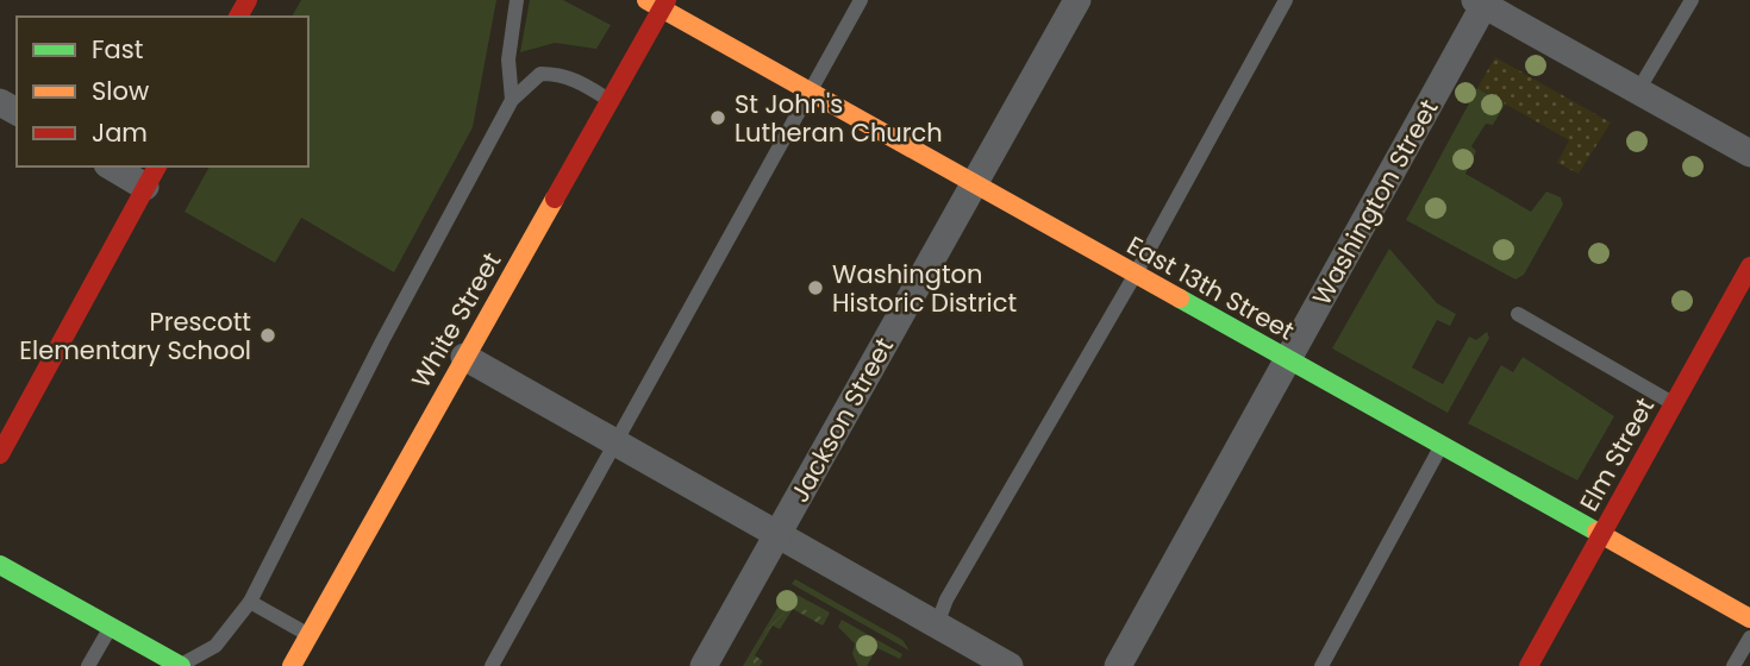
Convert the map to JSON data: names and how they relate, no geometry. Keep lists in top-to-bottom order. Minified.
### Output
{"streets":{"main road":["East 13th Street","White Street","Elm Street"],"street":["Washington Street","Jackson Street"]},"crossings":[["Washington Street","East 13th Street"],["East 13th Street","White Street"],["East 13th Street","Jackson Street"],["East 13th Street","Elm Street"]],"places":["St John's Lutheran Church","Washington Historic District","Prescott Elementary School"],"legend":["Fast","Slow","Jam"]}
